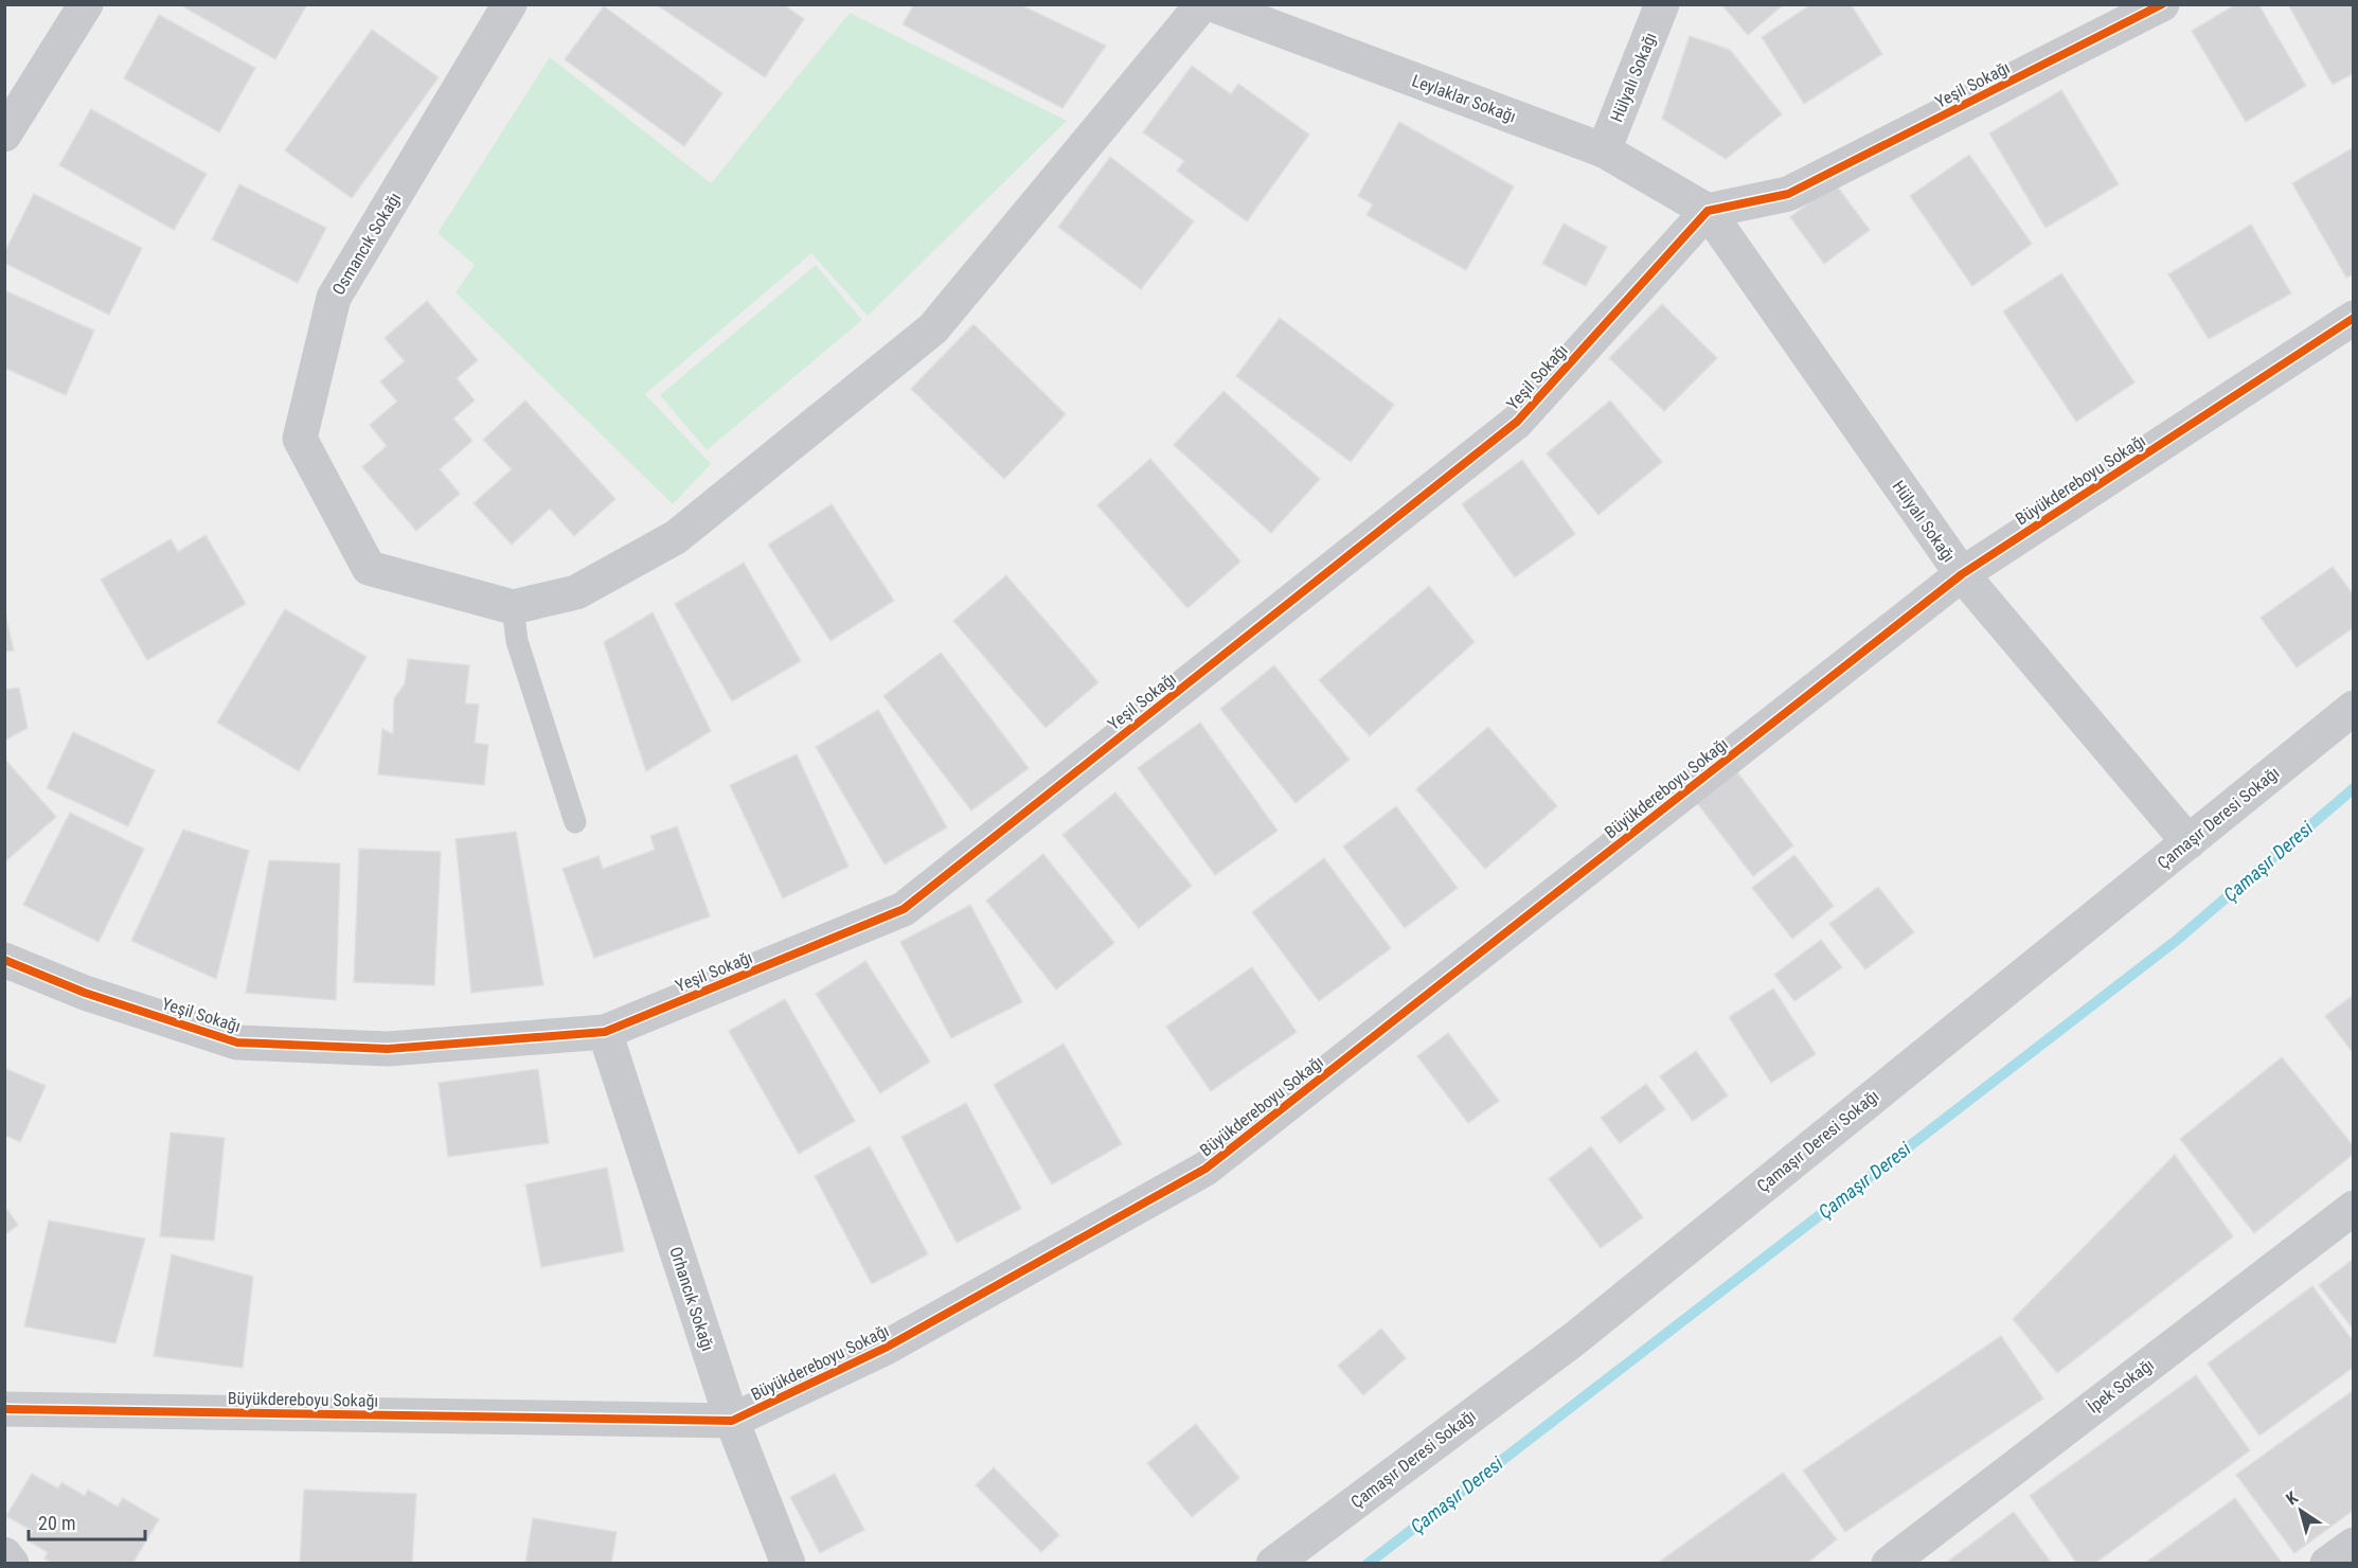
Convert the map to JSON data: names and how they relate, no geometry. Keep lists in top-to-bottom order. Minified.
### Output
{"streets":{"street":["Hülyalı Sokağı","Yeşil Sokağı","Leylaklar Sokağı","Osmancık Sokağı","Büyükdereboyu Sokağı","Çamaşır Deresi Sokağı","Orhancık Sokağı","İpek Sokağı"]},"crossings":[["Hülyalı Sokağı","Yeşil Sokağı"],["Hülyalı Sokağı","Leylaklar Sokağı"],["Hülyalı Sokağı","Büyükdereboyu Sokağı"],["Hülyalı Sokağı","Çamaşır Deresi Sokağı"],["Yeşil Sokağı","Leylaklar Sokağı"],["Yeşil Sokağı","Orhancık Sokağı"],["Büyükdereboyu Sokağı","Orhancık Sokağı"]],"water":["Çamaşır Deresi"],"scale_bar":"20 m","north":"top left"}
